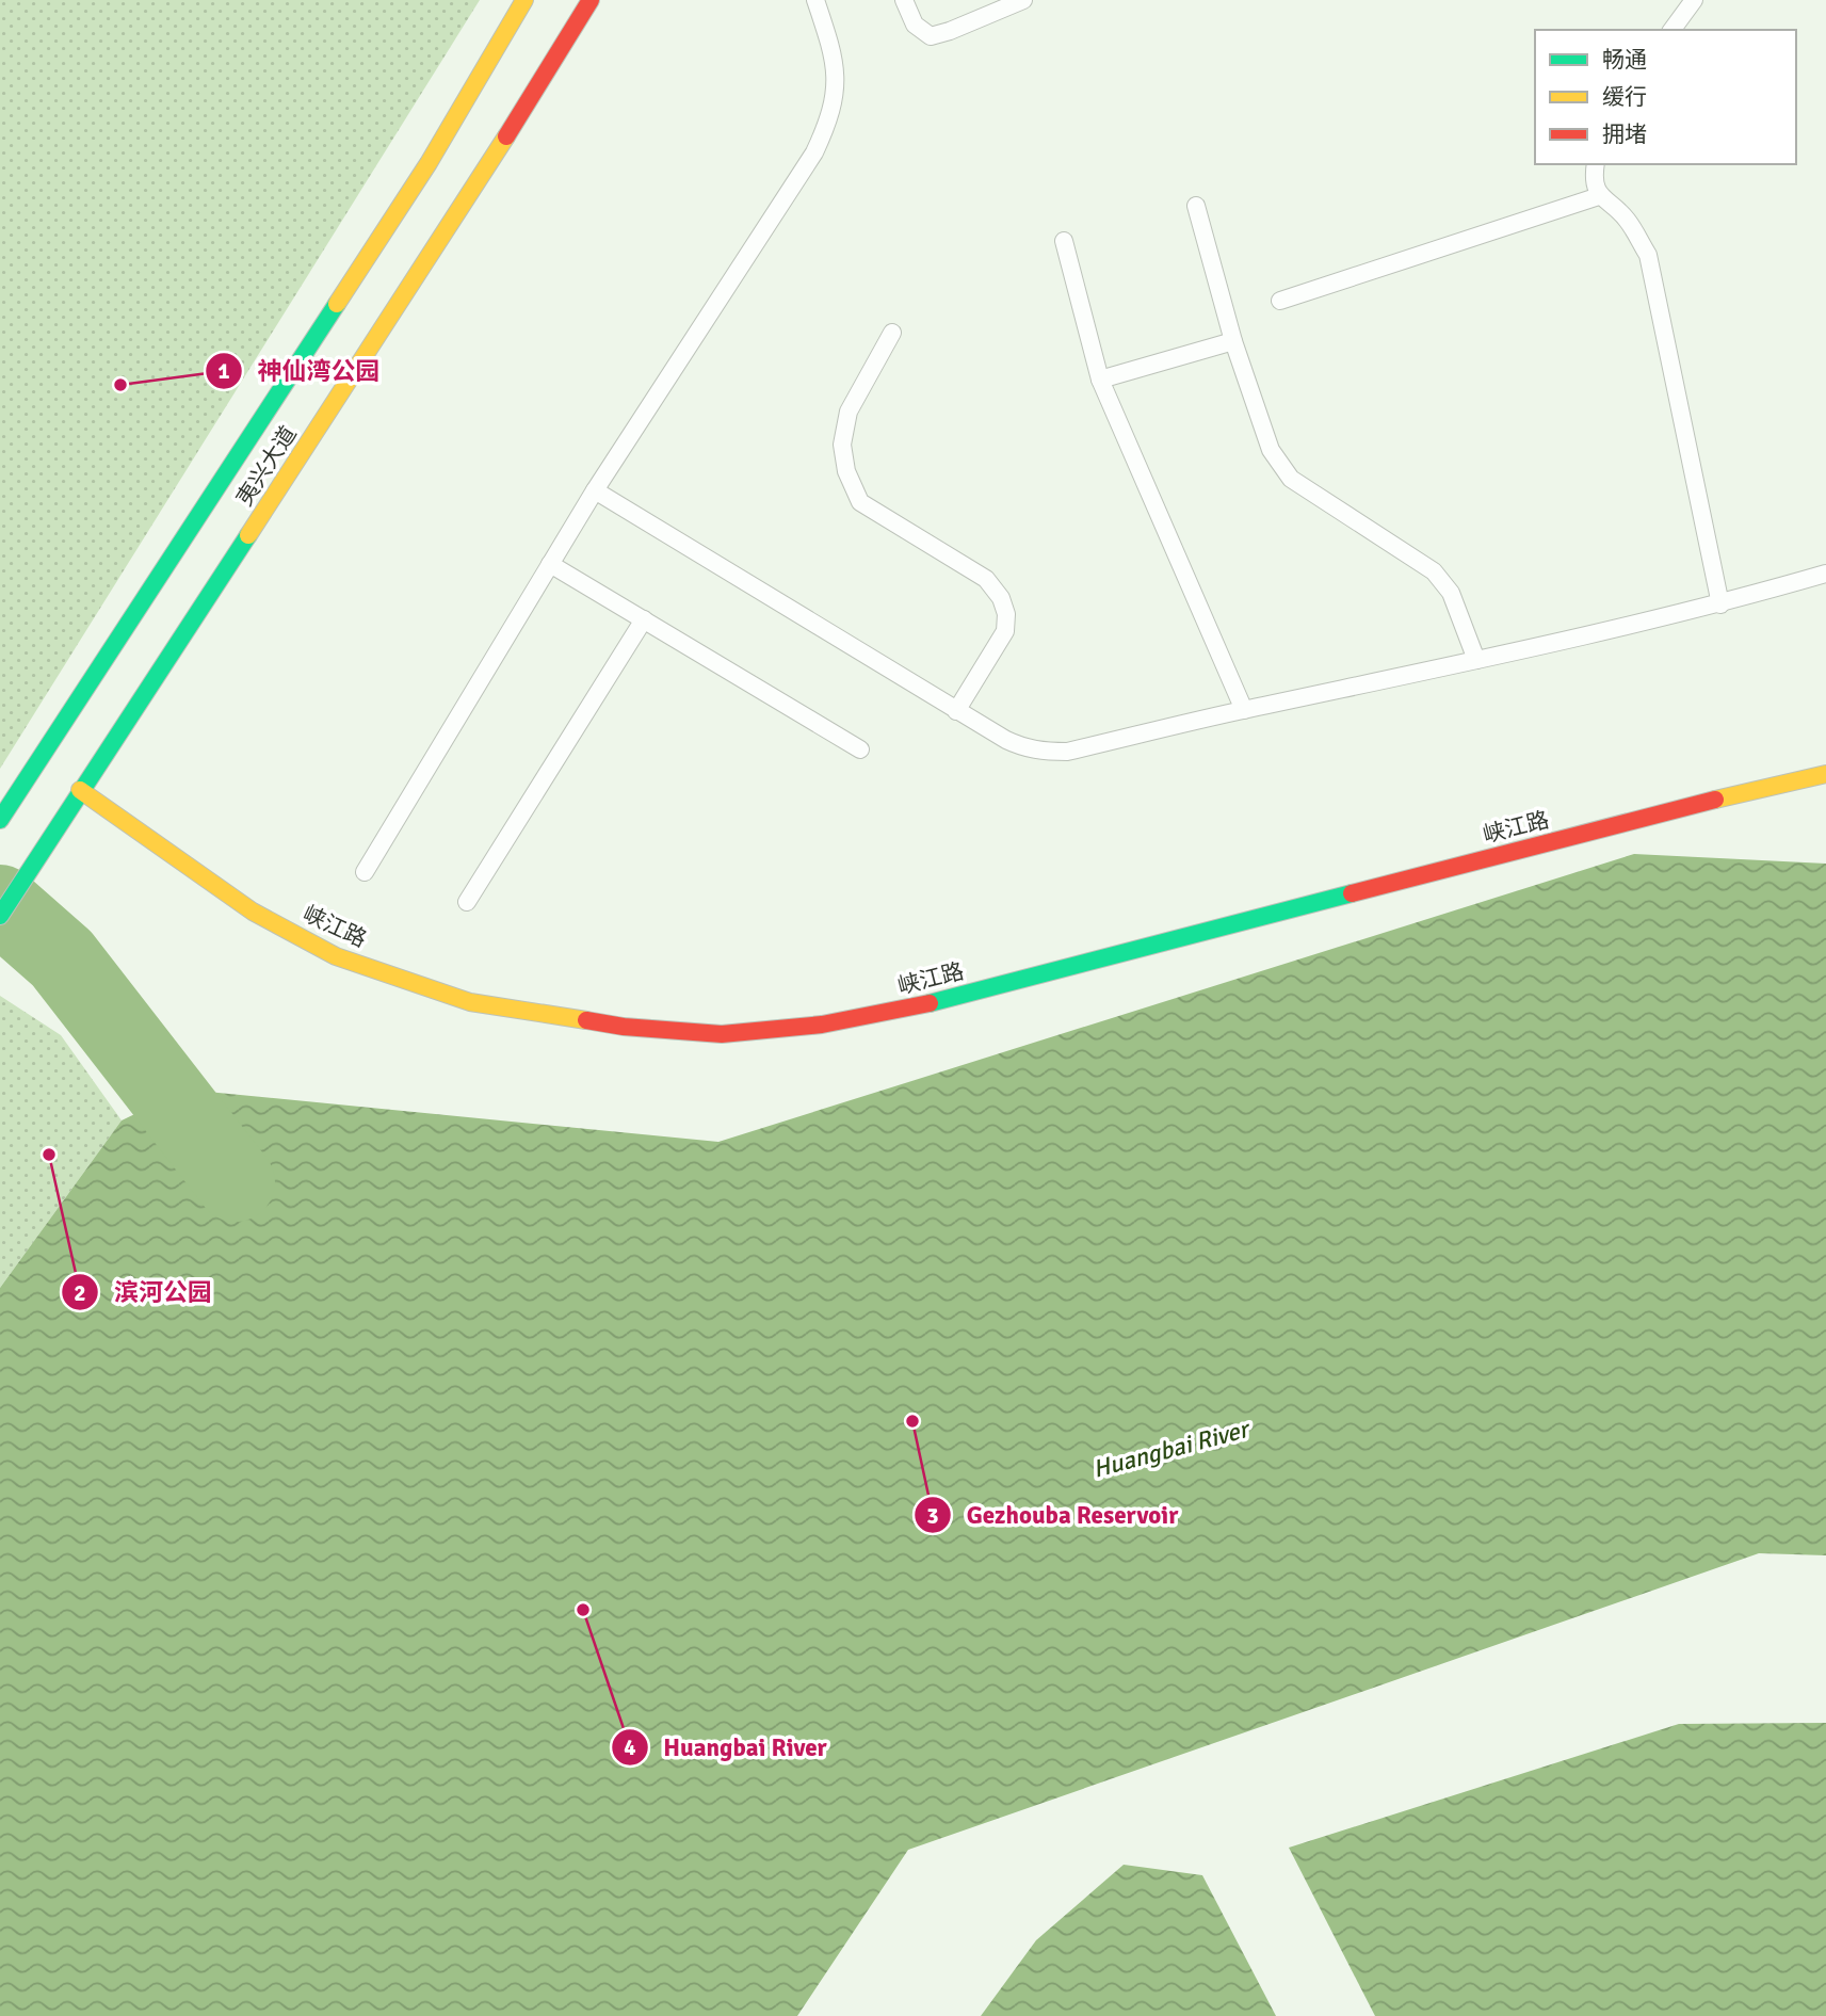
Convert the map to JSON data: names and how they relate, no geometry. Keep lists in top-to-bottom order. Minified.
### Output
{"streets":{"main road":["夷兴大道","峡江路"]},"crossings":[["夷兴大道","峡江路"]],"water":["Huangbai River"],"places":["神仙湾公园","滨河公园","Gezhouba Reservoir","Huangbai River"],"legend":["畅通","缓行","拥堵"]}
